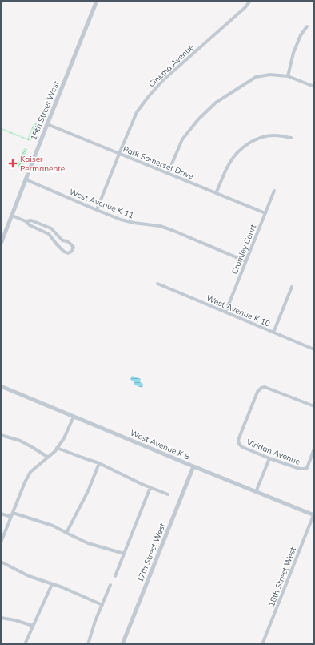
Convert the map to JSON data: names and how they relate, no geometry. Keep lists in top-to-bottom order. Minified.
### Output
{"streets":{"street":["Cinema Avenue","15th Street West","Park Somerset Drive","West Avenue K 11","Cromley Court","West Avenue K 10","West Avenue K 8","Viridan Avenue","17th Street West","18th Street West"]},"crossings":[["Cinema Avenue","Park Somerset Drive"],["Cinema Avenue","West Avenue K 11"],["15th Street West","Park Somerset Drive"],["15th Street West","West Avenue K 11"],["Park Somerset Drive","Cromley Court"],["West Avenue K 11","Cromley Court"],["Cromley Court","West Avenue K 10"],["West Avenue K 8","17th Street West"],["West Avenue K 8","18th Street West"]],"places":{"health":["Kaiser Permanente"]}}
